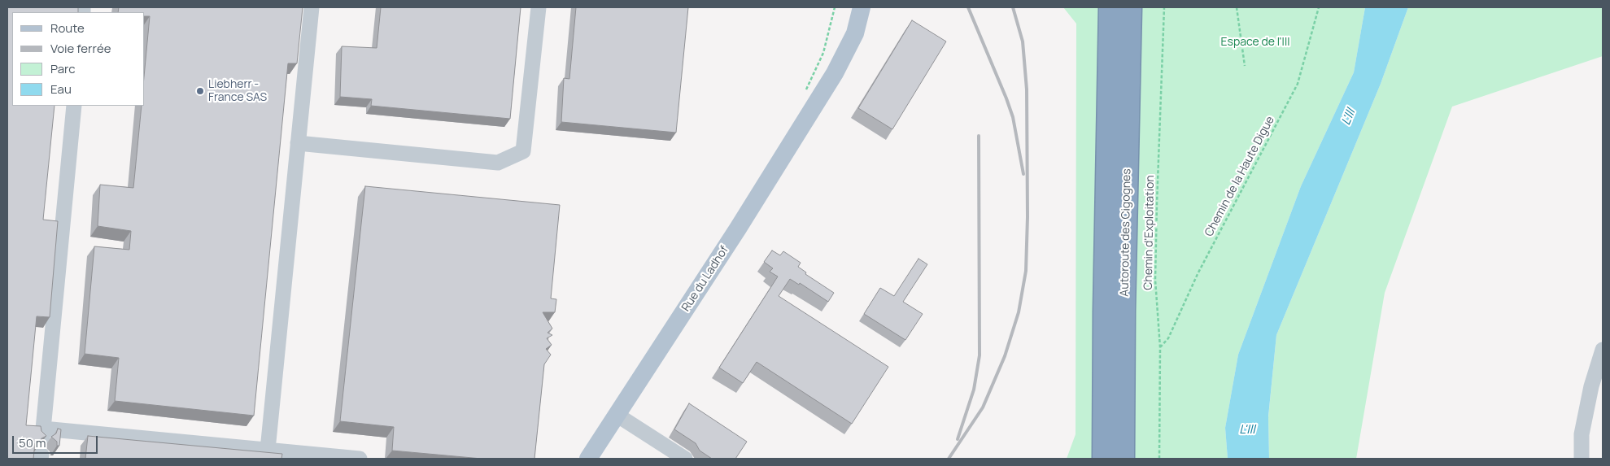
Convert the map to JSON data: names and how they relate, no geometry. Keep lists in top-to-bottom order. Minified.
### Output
{"streets":{"highway":["Autoroute des Cigognes"],"main road":["Rue du Ladhof"],"path":["Chemin de la Haute Digue","Chemin d'Exploitation"]},"crossings":[["Chemin de la Haute Digue","Chemin d'Exploitation"]],"water":["L'Ill"],"parks":["Espace de l'Ill"],"places":["Liebherr - France SAS"],"legend":["Route","Voie ferrée","Parc","Eau"],"scale_bar":"50 m"}
